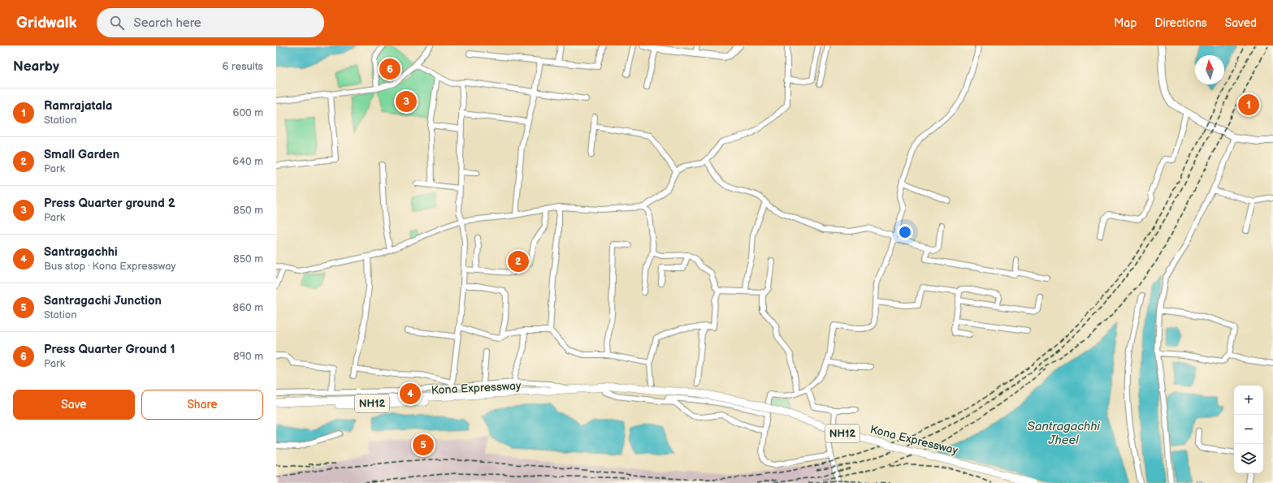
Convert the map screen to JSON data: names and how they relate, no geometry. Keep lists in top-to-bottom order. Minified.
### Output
{"streets":{"highway":["Kona Expressway","NH12"]},"water":["Santragachhi Jheel"],"north":"top","page":{"header":"Gridwalk","search":"Search here","nav":["Map","Directions","Saved"],"heading":["Nearby","6 results"],"pins":["6","3","1","2","4","5"],"list":[{"mark":"1","name":"Ramrajatala","note":"Station","value":"600 m"},{"mark":"2","name":"Small Garden","note":"Park","value":"640 m"},{"mark":"3","name":"Press Quarter ground 2","note":"Park","value":"850 m"},{"mark":"4","name":"Santragachhi","note":"Bus stop · Kona Expressway","value":"850 m"},{"mark":"5","name":"Santragachi Junction","note":"Station","value":"860 m"},{"mark":"6","name":"Press Quarter Ground 1","note":"Park","value":"890 m"}],"buttons":["Save","Share"],"map_buttons":["+","−"]}}
